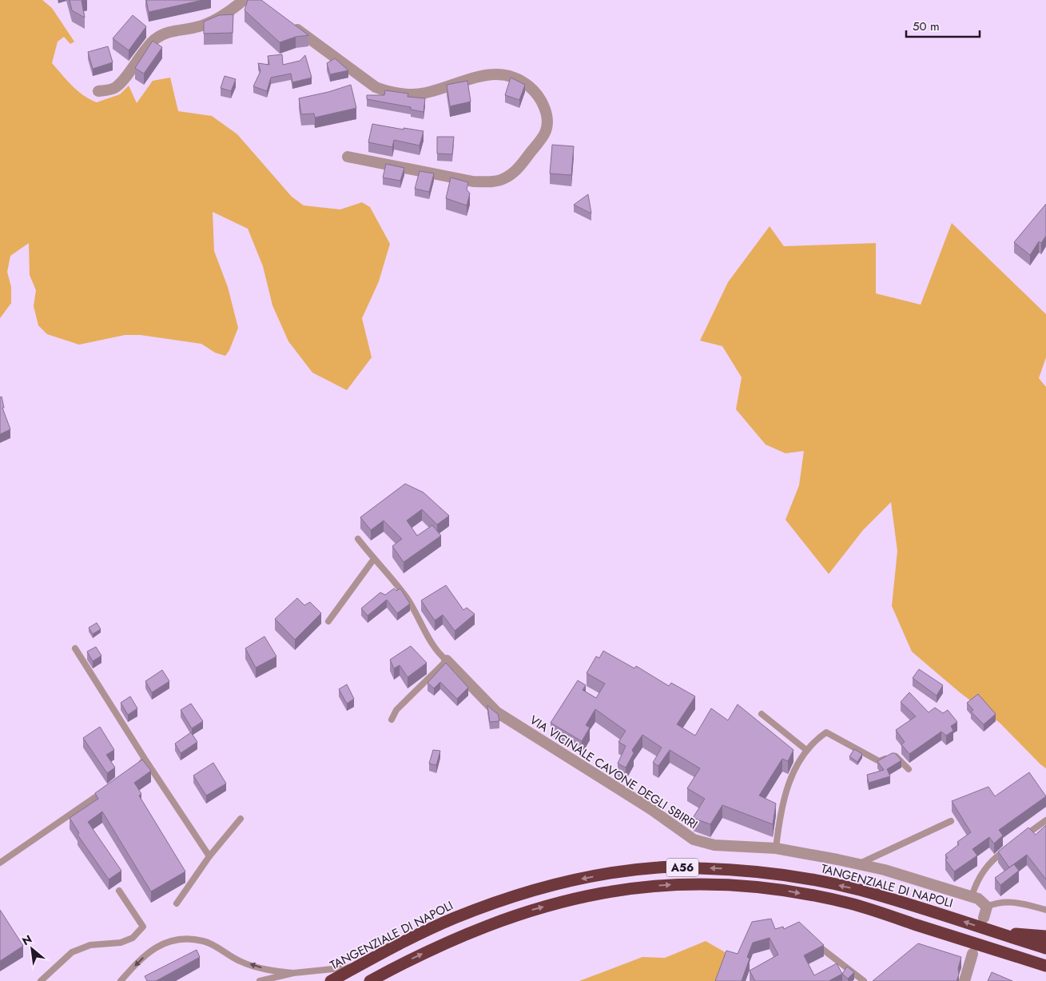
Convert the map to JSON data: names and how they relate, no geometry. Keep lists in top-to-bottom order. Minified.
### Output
{"streets":{"highway":["A56","TANGENZIALE DI NAPOLI"],"street":["VIA VICINALE CAVONE DEGLI SBIRRI"]},"scale_bar":"50 m","north":"top left"}
